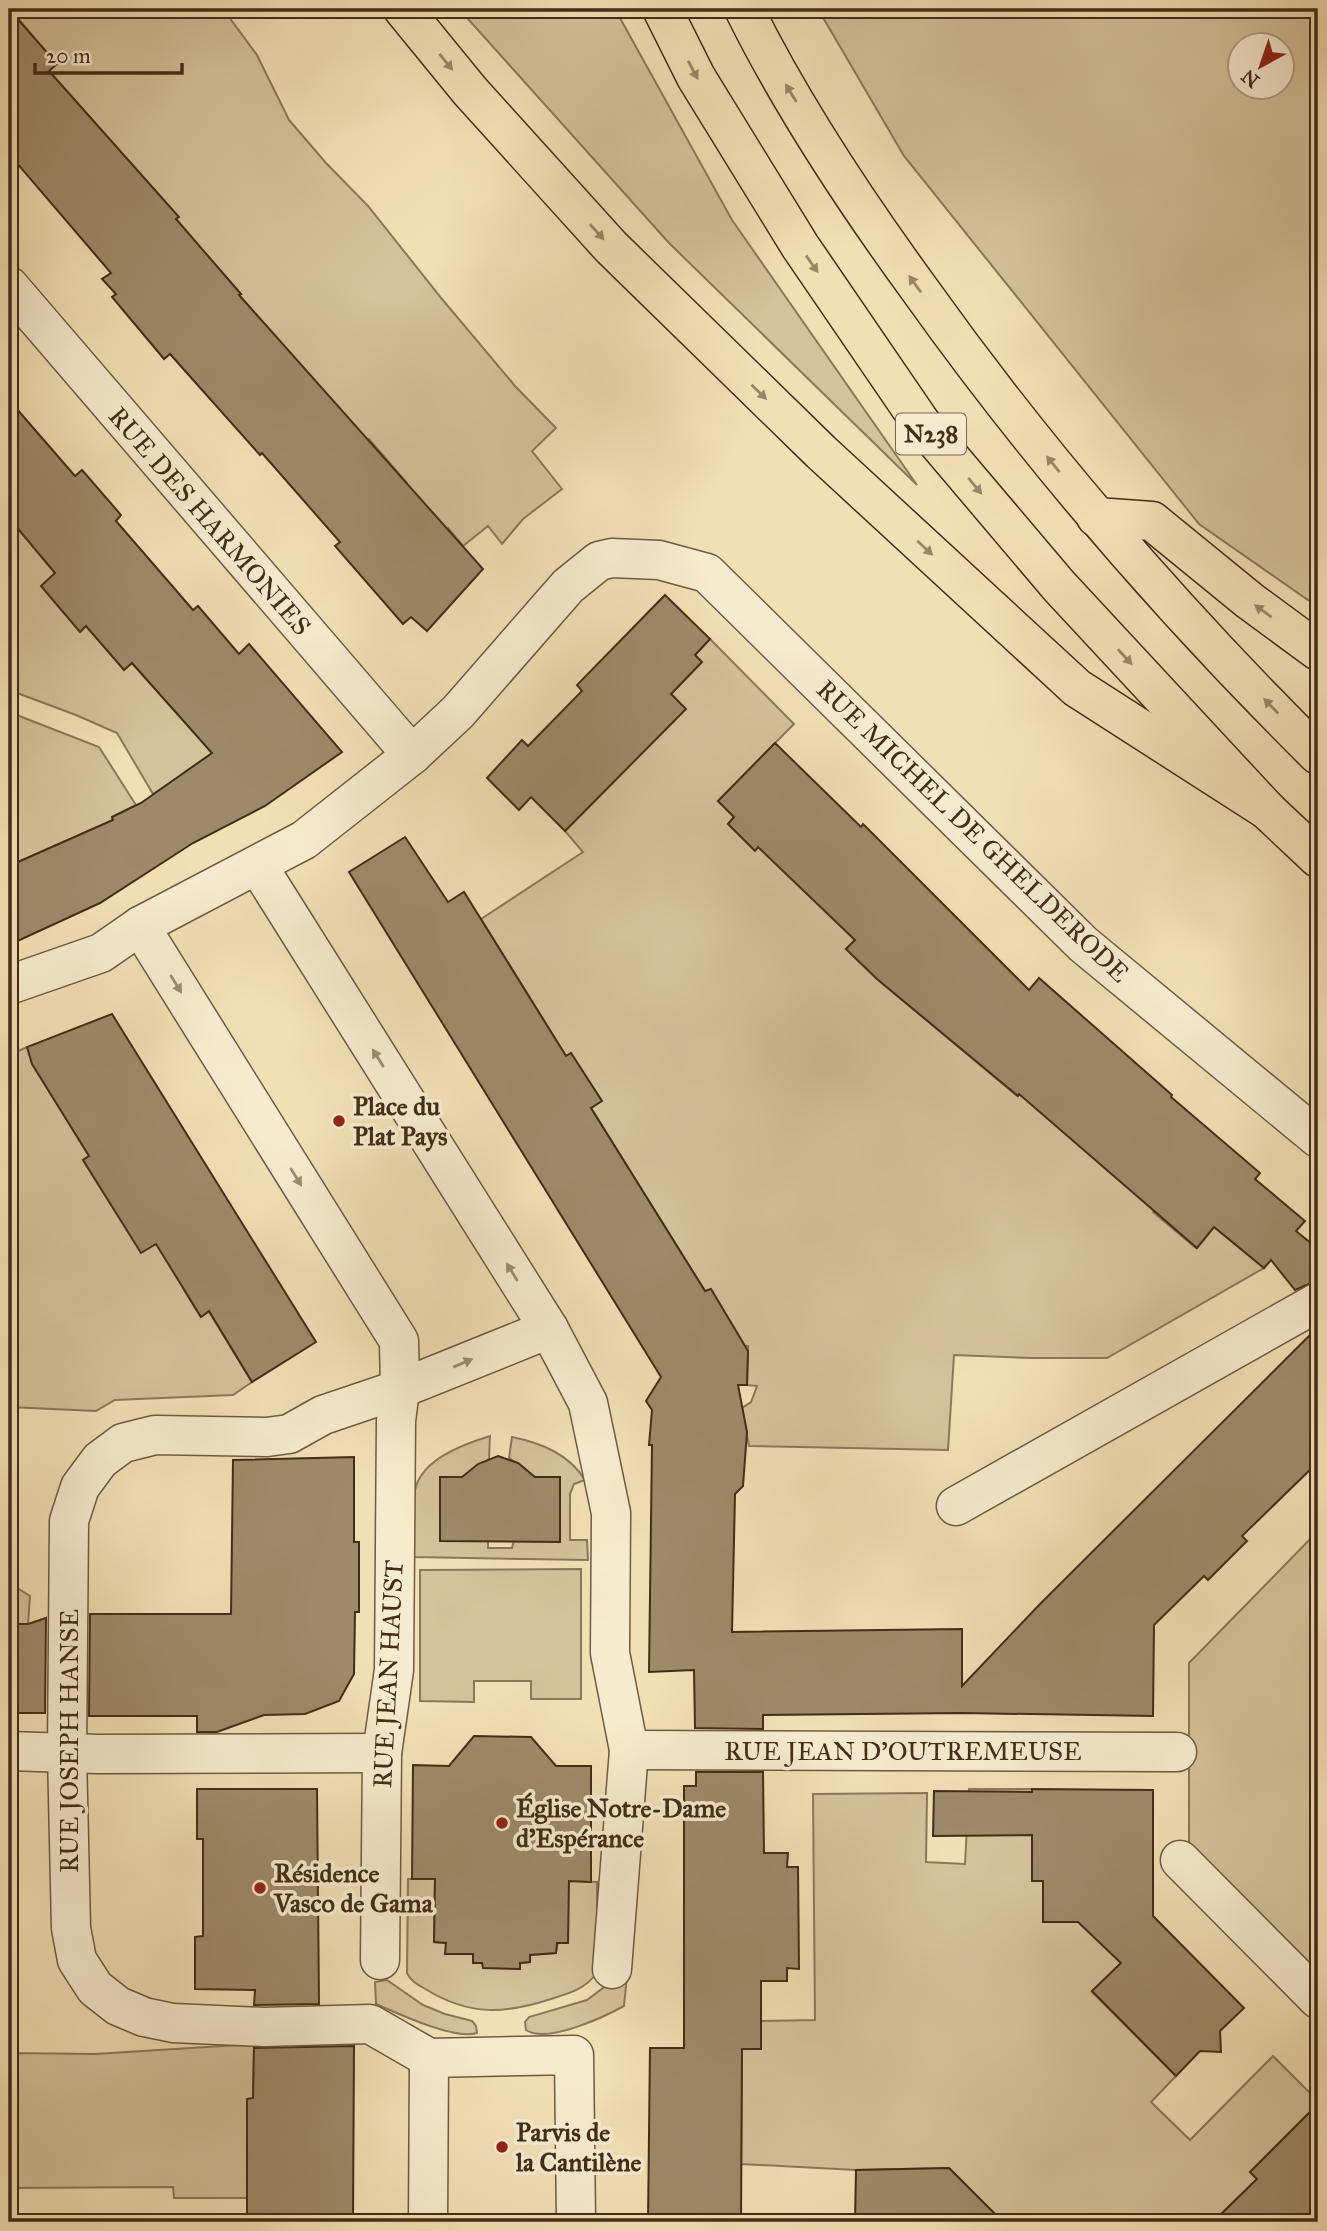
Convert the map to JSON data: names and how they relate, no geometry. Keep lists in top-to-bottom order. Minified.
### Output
{"streets":{"highway":["N238"],"street":["RUE DES HARMONIES","RUE MICHEL DE GHELDERODE","RUE JEAN HAUST","RUE JOSEPH HANSE","RUE JEAN D'OUTREMEUSE"]},"crossings":[["RUE DES HARMONIES","RUE MICHEL DE GHELDERODE"],["RUE JEAN HAUST","RUE JOSEPH HANSE"]],"places":["Place du Plat Pays","Église Notre-Dame d'Espérance","Résidence Vasco de Gama","Parvis de la Cantilène"],"scale_bar":"20 m","north":"bottom left"}
